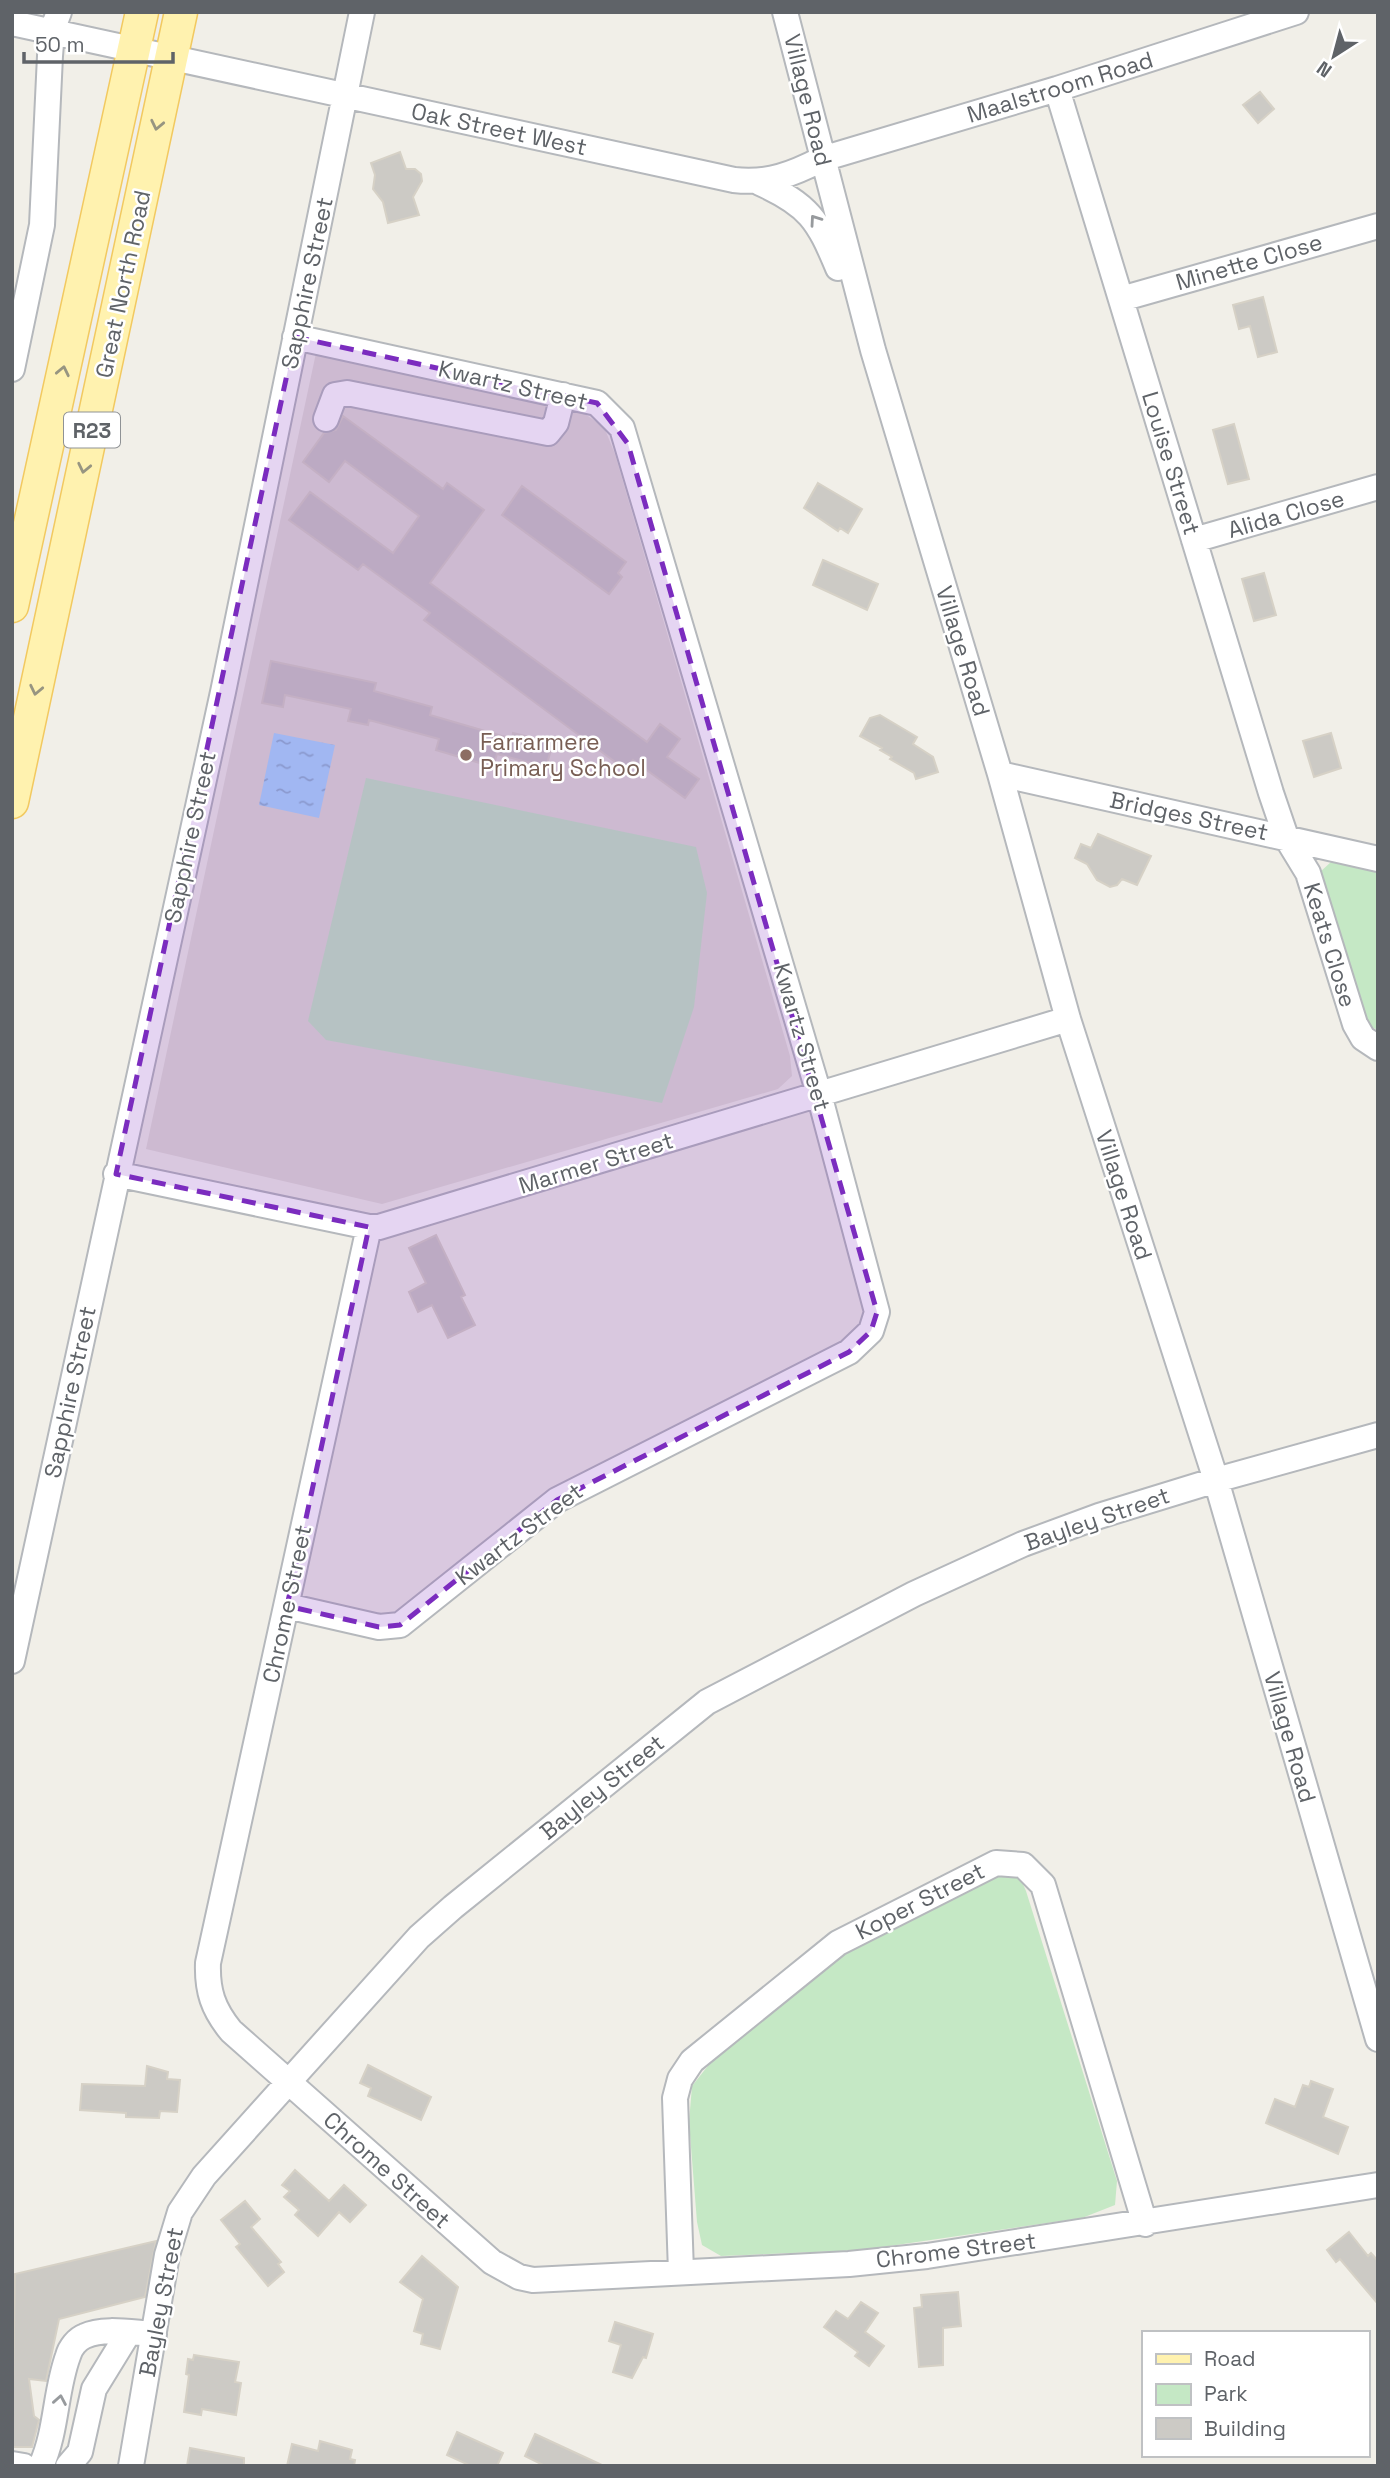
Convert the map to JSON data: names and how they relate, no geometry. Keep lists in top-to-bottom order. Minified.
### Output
{"streets":{"main road":["Great North Road","R23"],"street":["Maalstroom Road","Village Road","Oak Street West","Minette Close","Sapphire Street","Kwartz Street","Louise Street","Alida Close","Bridges Street","Keats Close","Marmer Street","Bayley Street","Chrome Street","Koper Street"]},"crossings":[["Maalstroom Road","Village Road"],["Maalstroom Road","Oak Street West"],["Maalstroom Road","Louise Street"],["Village Road","Oak Street West"],["Village Road","Bridges Street"],["Village Road","Marmer Street"],["Village Road","Bayley Street"],["Oak Street West","Sapphire Street"],["Oak Street West","Great North Road"],["Minette Close","Louise Street"],["Sapphire Street","Kwartz Street"],["Sapphire Street","Marmer Street"],["Kwartz Street","Marmer Street"],["Kwartz Street","Chrome Street"],["Louise Street","Alida Close"],["Louise Street","Bridges Street"],["Louise Street","Keats Close"],["Bridges Street","Keats Close"],["Marmer Street","Chrome Street"],["Bayley Street","Chrome Street"],["Chrome Street","Koper Street"]],"places":["Farrarmere Primary School"],"legend":["Road","Park","Building"],"scale_bar":"50 m","north":"bottom left"}
